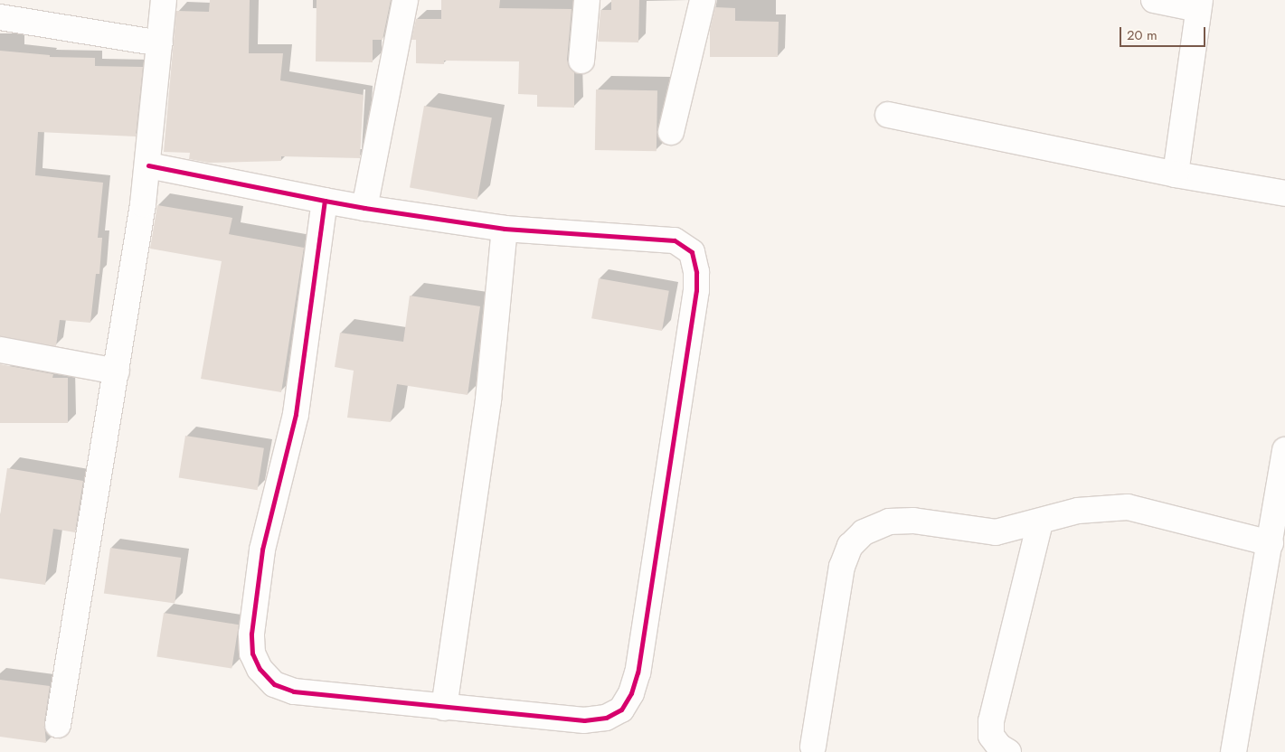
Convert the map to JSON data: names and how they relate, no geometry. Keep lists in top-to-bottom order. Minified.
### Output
{"scale_bar":"20 m"}
